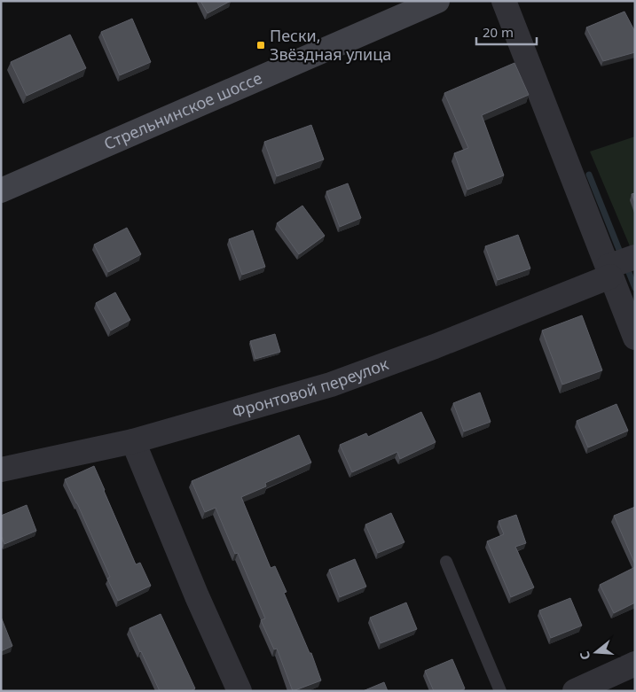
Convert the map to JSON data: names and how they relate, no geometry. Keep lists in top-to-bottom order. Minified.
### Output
{"streets":{"main road":["Стрельнинское шоссе"],"street":["Фронтовой переулок"]},"places":{"transit":["Пески, Звёздная улица"]},"scale_bar":"20 m","north":"left"}
